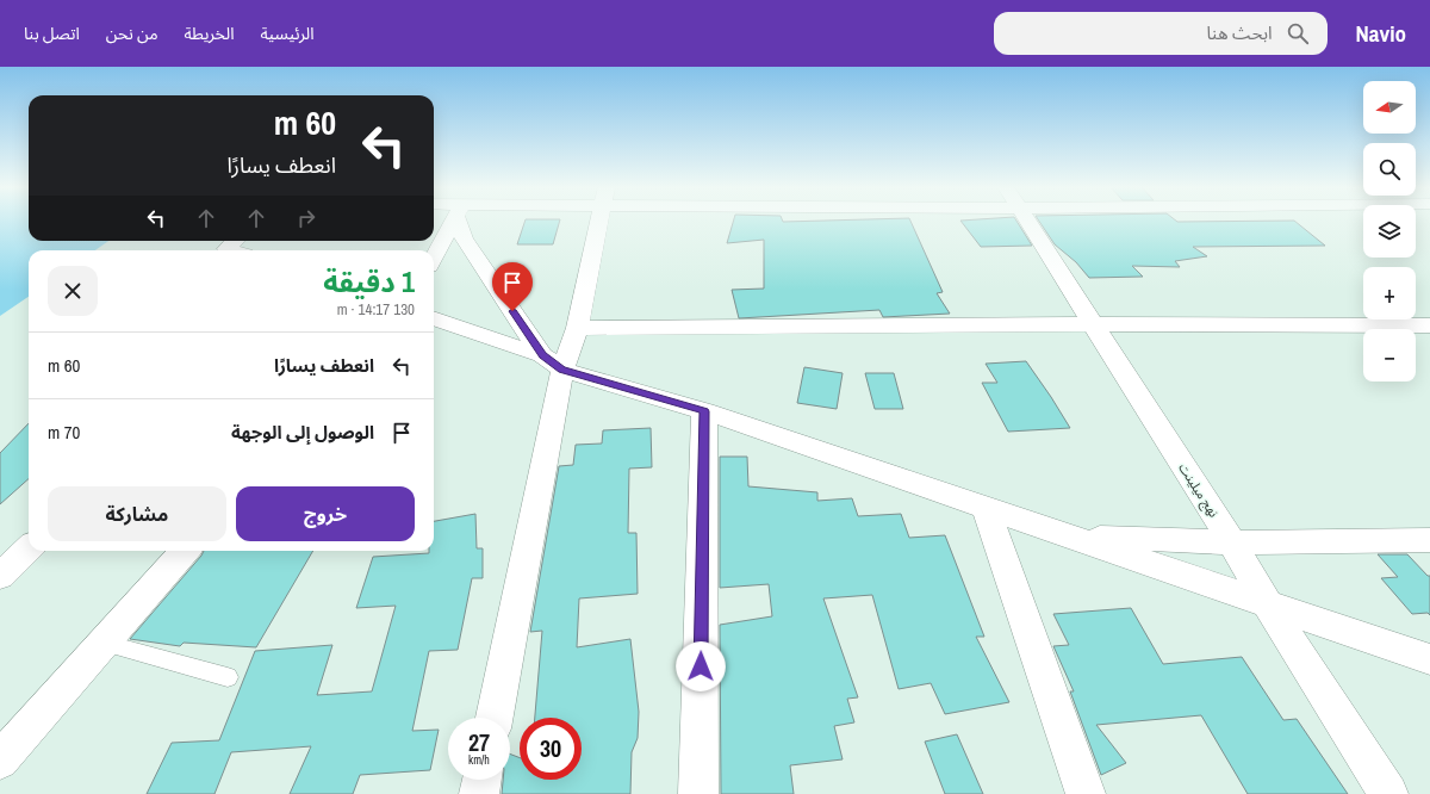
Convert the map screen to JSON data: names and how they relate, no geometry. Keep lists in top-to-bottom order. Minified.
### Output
{"streets":{"street":["نهج ميلينت"]},"north":"left","page":{"header":"Navio","search":"ابحث هنا","nav":["الرئيسية","الخريطة","من نحن","اتصل بنا"],"map_buttons":["+","−"],"turn":["60 m","انعطف يسارًا"],"heading":["1 دقيقة","130 m · 14:17"],"list":[{"name":"انعطف يسارًا","value":"60 m"},{"name":"الوصول إلى الوجهة","value":"70 m"}],"buttons":["خروج","مشاركة"],"speed":"27 km/h","limit":"30"}}
